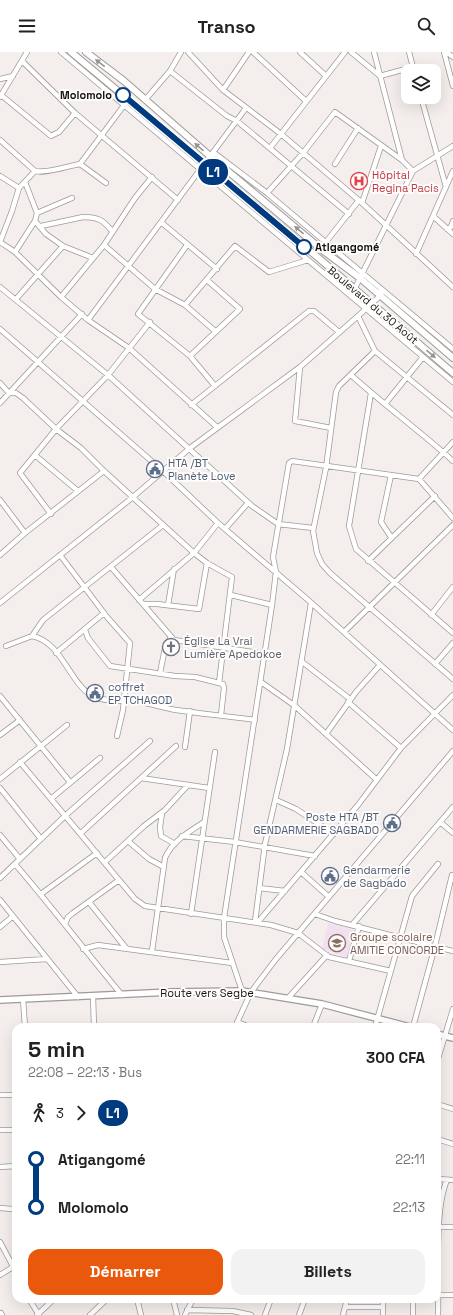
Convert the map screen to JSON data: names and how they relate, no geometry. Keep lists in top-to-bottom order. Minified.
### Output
{"streets":{"highway":["Boulevard du 30 Août"],"main road":["Route vers Segbe"]},"places":{"other":["Molomolo","Atigangomé"],"hospital":["Hôpital Regina Pacis"],"public building":["HTA /BT Planète Love","coffret EP TCHAGOD","Poste HTA /BT GENDARMERIE SAGBADO","Gendarmerie de Sagbado"],"church":["Église La Vrai Lumière Apedokoe"],"school or university":["Groupe scolaire AMITIE CONCORDE"]},"lines":["bus line L1"],"page":{"header":"Transo","on_map":"L1","heading":["5 min","22:08 – 22:13 · Bus","300 CFA"],"legs":["3","L1"],"list":[{"name":"Atigangomé","value":"22:11"},{"name":"Molomolo","value":"22:13"}],"buttons":["Démarrer","Billets"]}}
